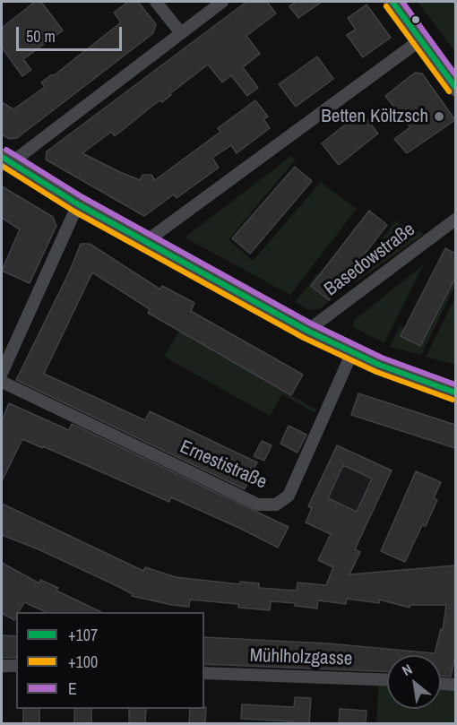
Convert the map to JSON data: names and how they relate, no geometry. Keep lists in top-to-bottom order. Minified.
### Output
{"streets":{"street":["Basedowstraße","Ernestistraße","Mühlholzgasse"]},"places":["Betten Költzsch"],"lines":["transit line +107","transit line E","transit line +100"],"legend":["+107","+100","E"],"scale_bar":"50 m","north":"top left"}
